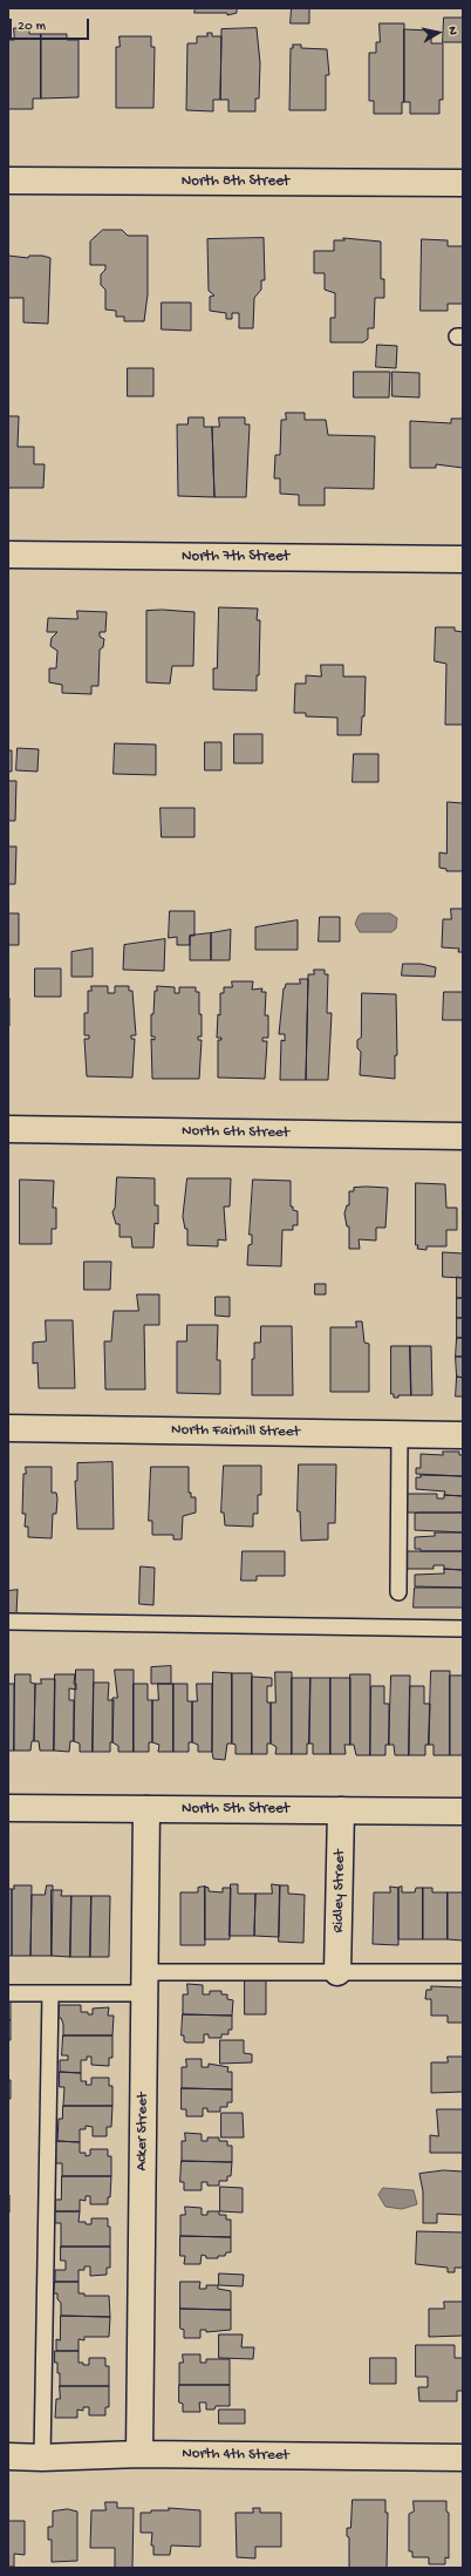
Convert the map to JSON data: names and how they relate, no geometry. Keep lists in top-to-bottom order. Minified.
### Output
{"streets":{"street":["North 8th Street","North 7th Street","North 6th Street","North Fairhill Street","North 5th Street","Ridley Street","Acker Street","North 4th Street"]},"crossings":[["North 5th Street","Ridley Street"],["North 5th Street","Acker Street"],["Acker Street","North 4th Street"]],"scale_bar":"20 m","north":"right"}
